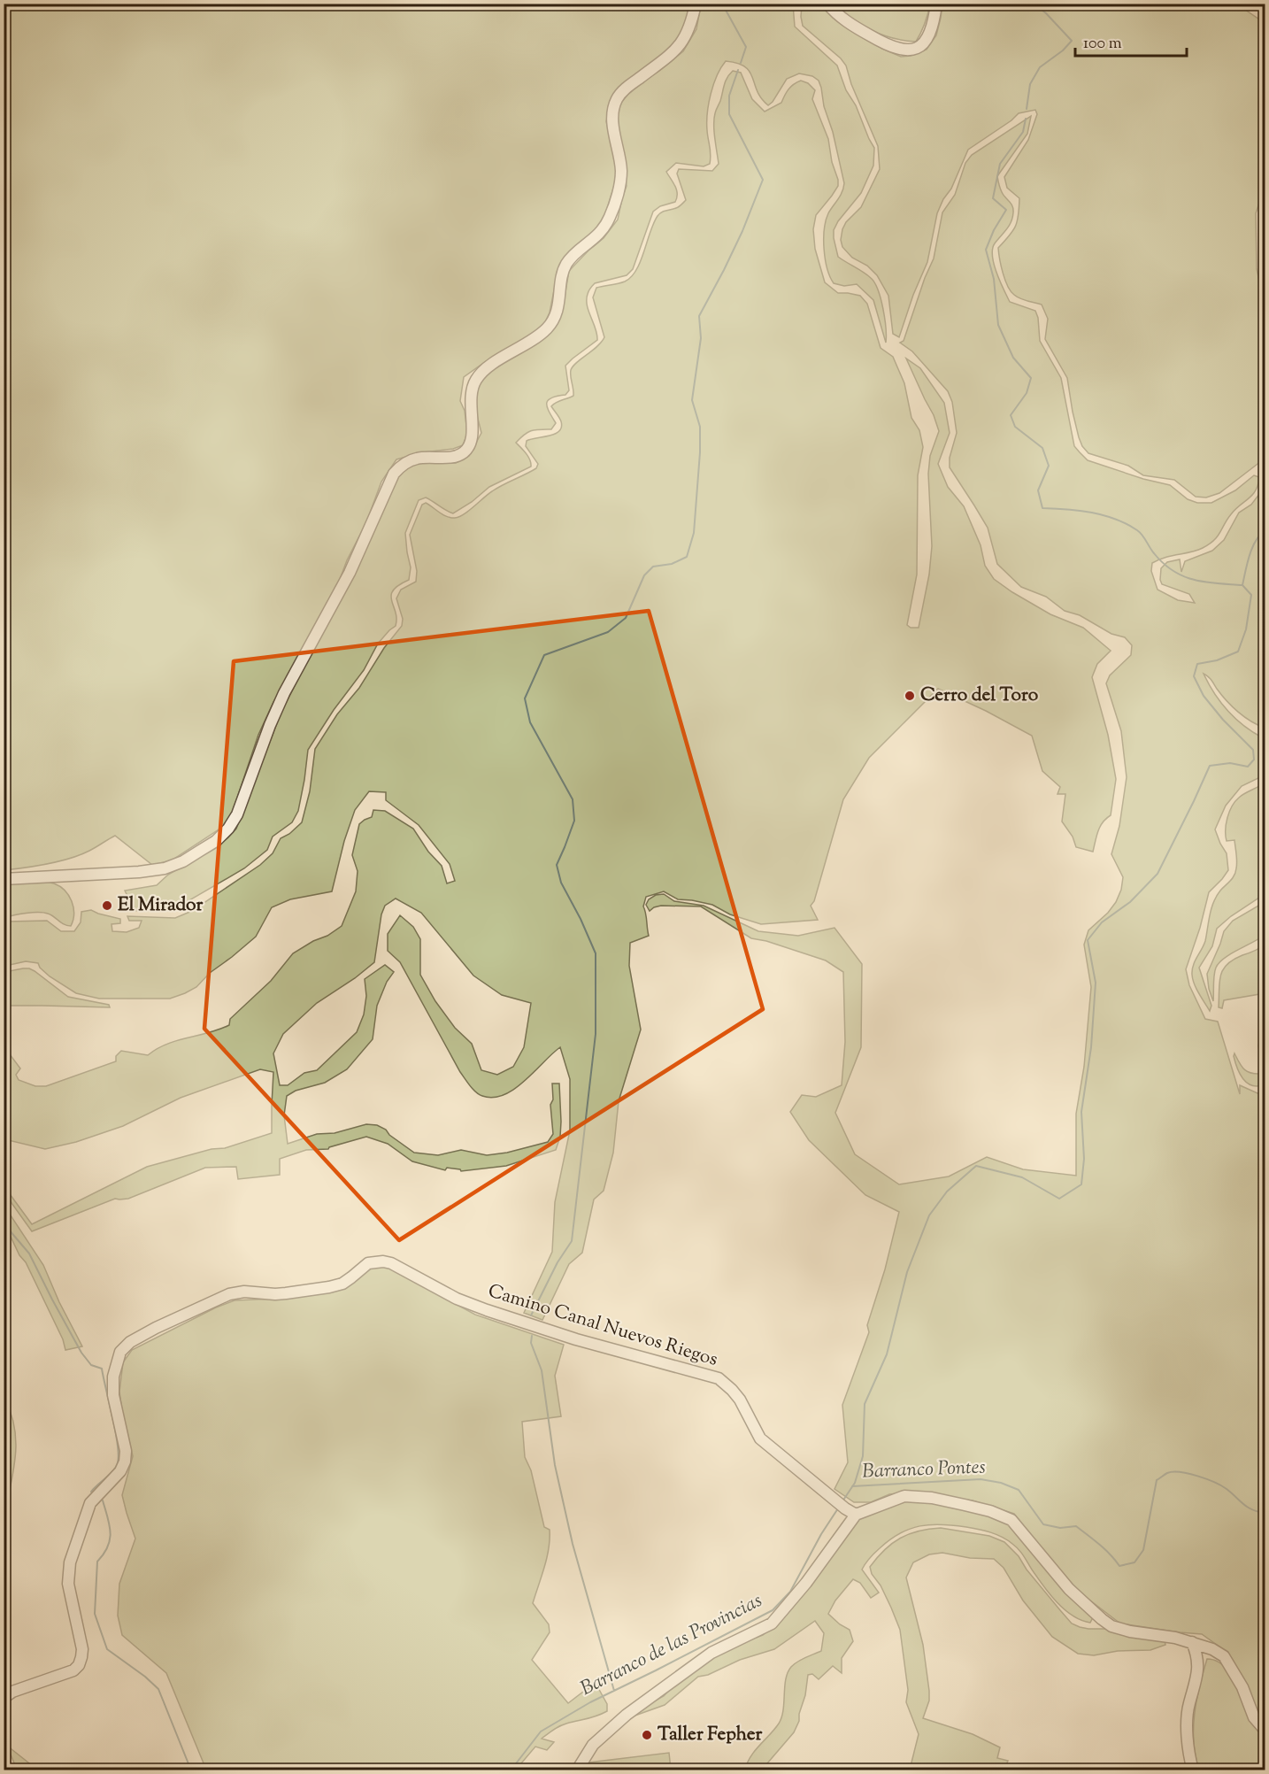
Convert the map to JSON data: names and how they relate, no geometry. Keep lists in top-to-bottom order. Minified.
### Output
{"streets":{"street":["Camino Canal Nuevos Riegos"]},"water":["Barranco Pontes","Barranco de las Provincias"],"places":["Cerro del Toro","El Mirador","Taller Fepher"],"scale_bar":"100 m"}
